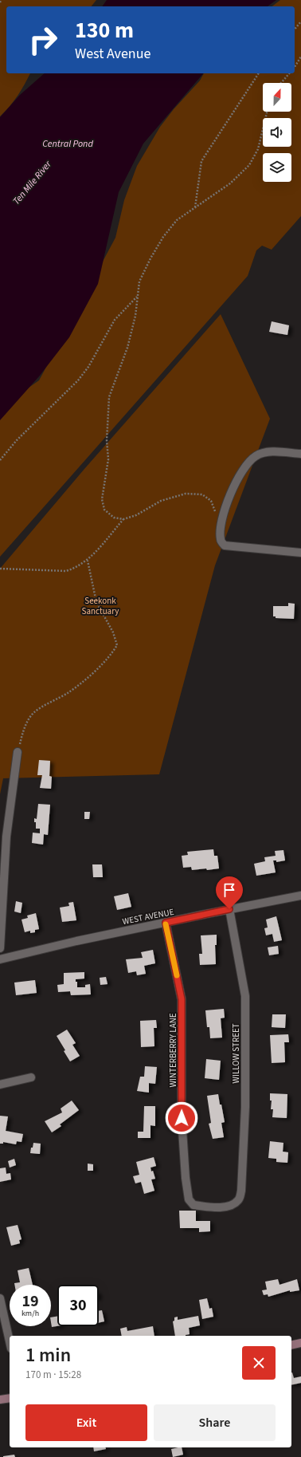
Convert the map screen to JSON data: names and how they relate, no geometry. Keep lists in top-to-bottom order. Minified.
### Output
{"streets":{"street":["WEST AVENUE","WINTERBERRY LANE","WILLOW STREET"]},"crossings":[["WEST AVENUE","WINTERBERRY LANE"],["WEST AVENUE","WILLOW STREET"],["WINTERBERRY LANE","WILLOW STREET"]],"water":["Central Pond","Ten Mile River"],"parks":["Seekonk Sanctuary"],"north":"top","page":{"turn":["130 m","West Avenue"],"speed":"19 km/h","limit":"30","heading":["1 min","170 m · 15:28"],"buttons":["Exit","Share"]}}
